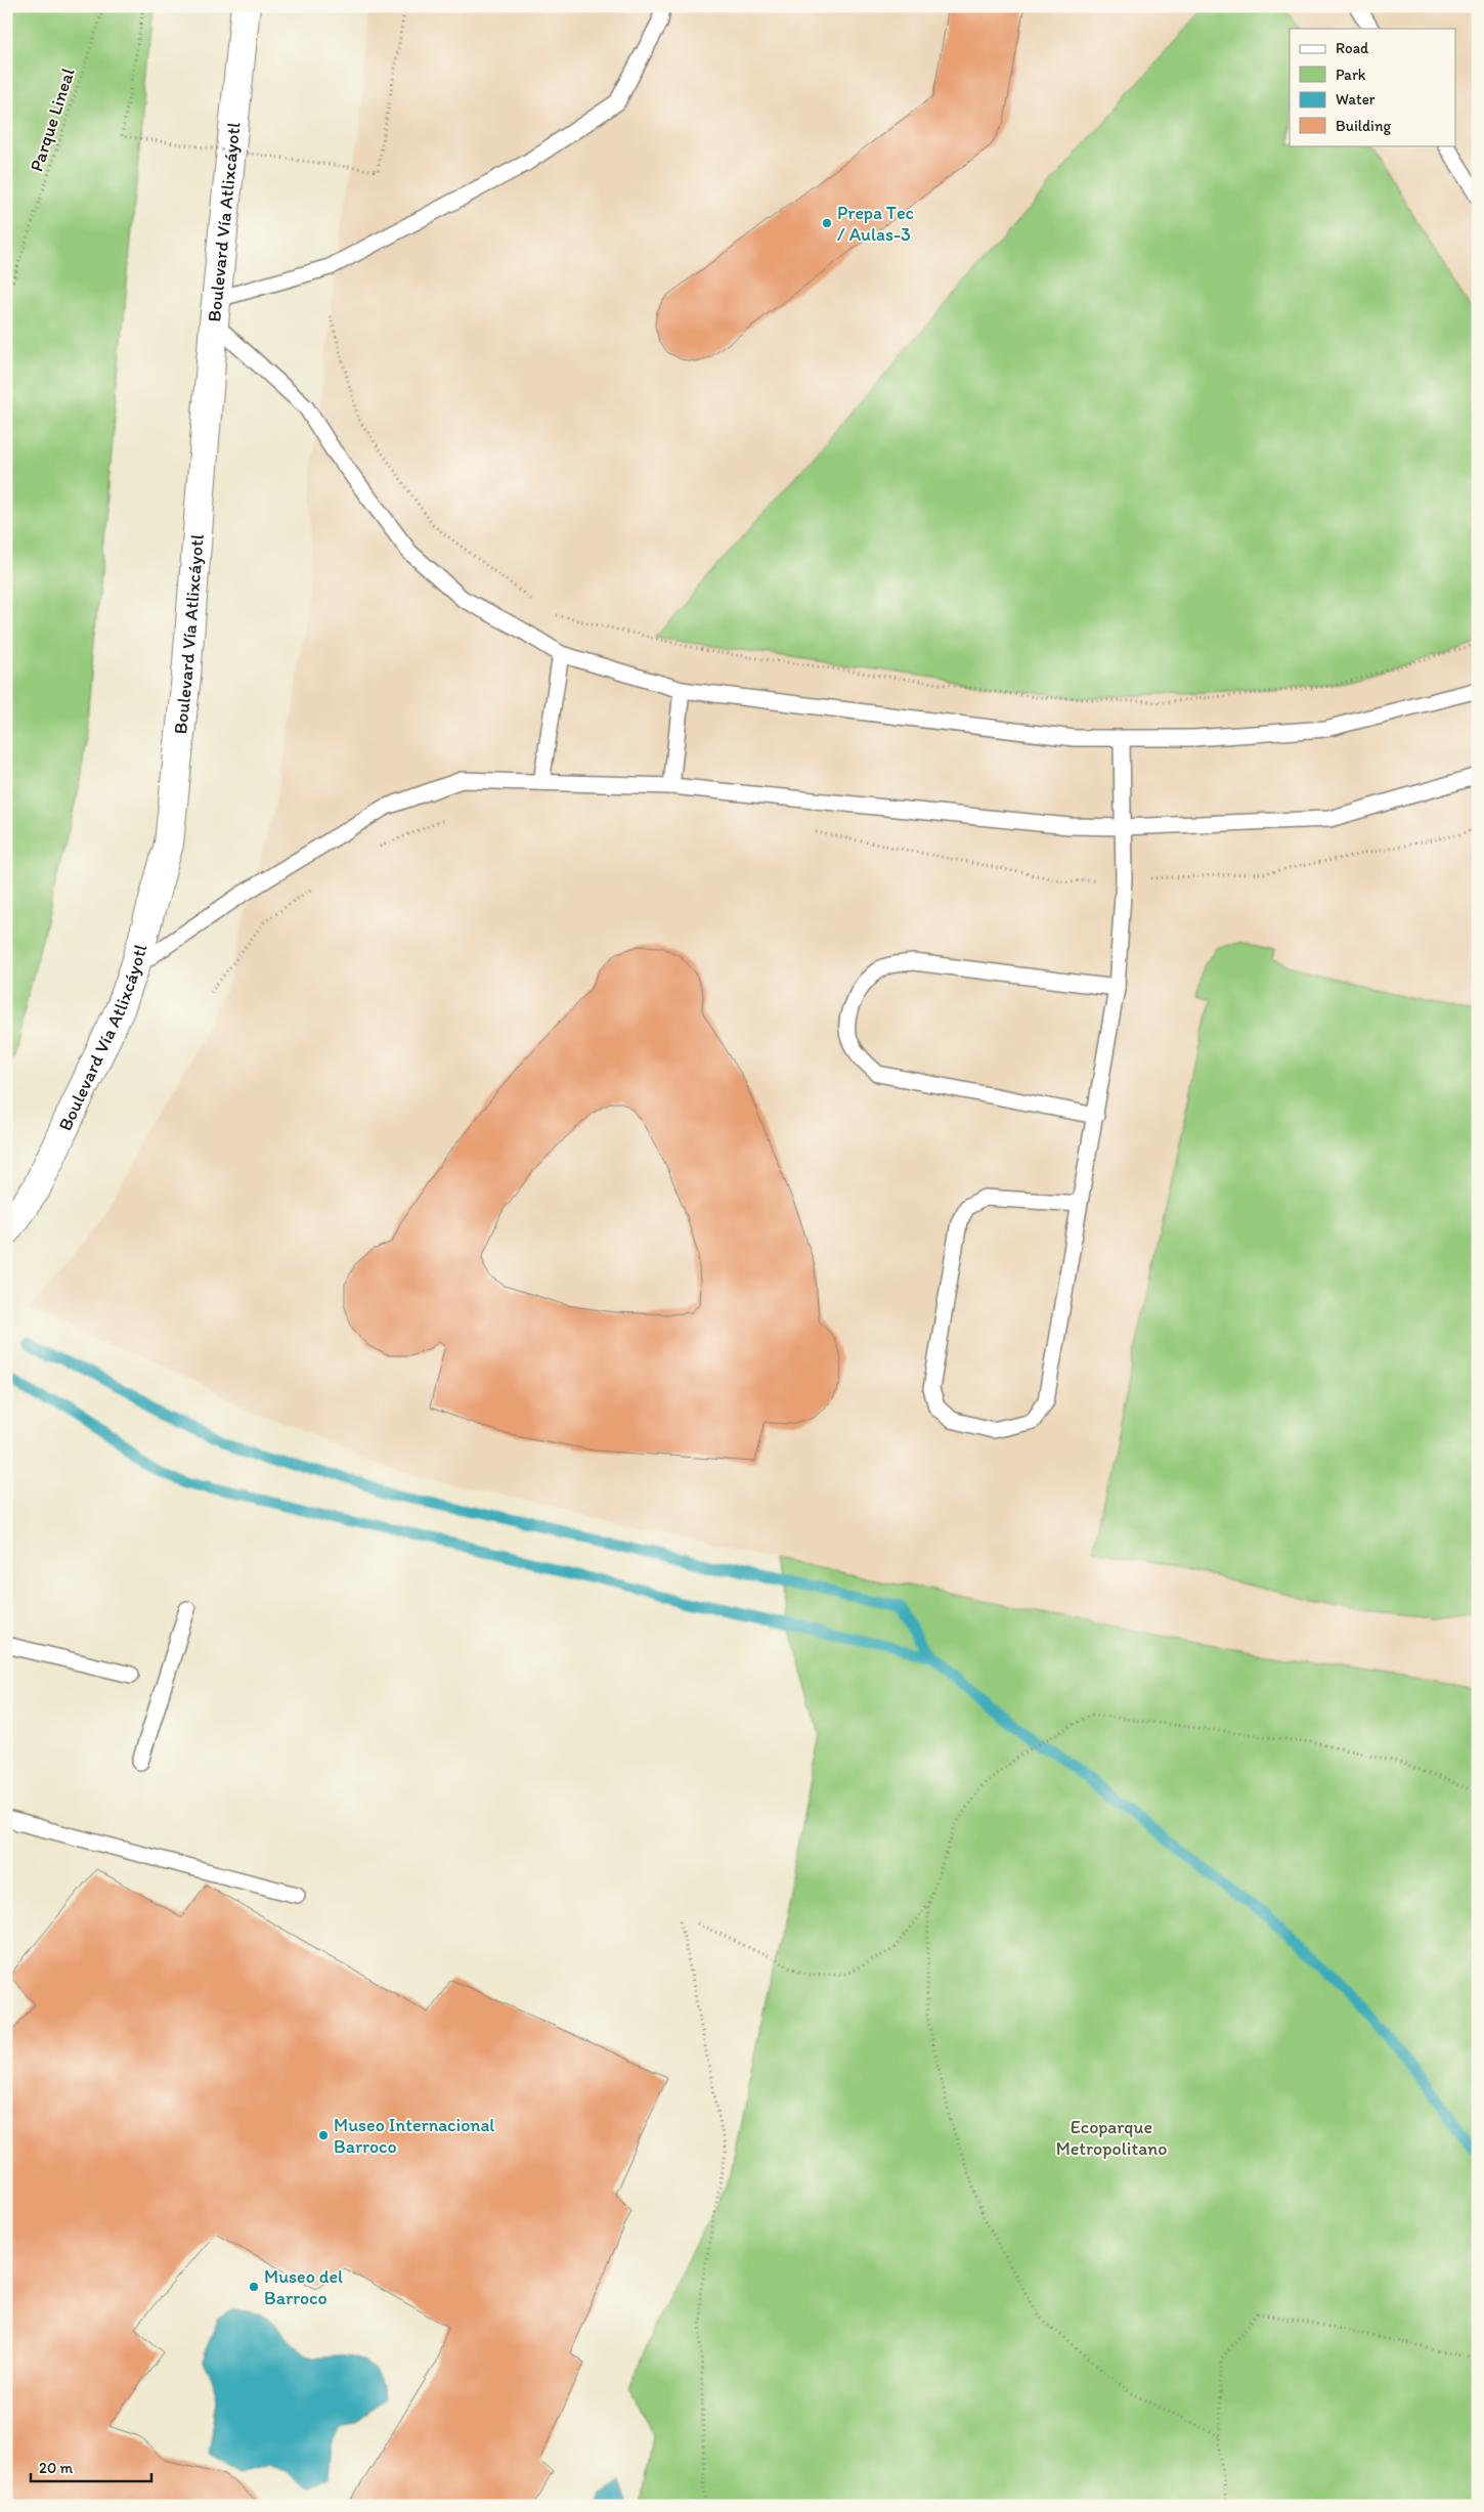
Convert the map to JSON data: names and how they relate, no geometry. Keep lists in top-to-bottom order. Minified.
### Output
{"streets":{"main road":["Boulevard Vía Atlixcáyotl"],"path":["Parque Lineal"]},"parks":["Ecoparque Metropolitano"],"places":["Prepa Tec / Aulas-3","Museo Internacional Barroco","Museo del Barroco"],"legend":["Road","Park","Water","Building"],"scale_bar":"20 m"}
